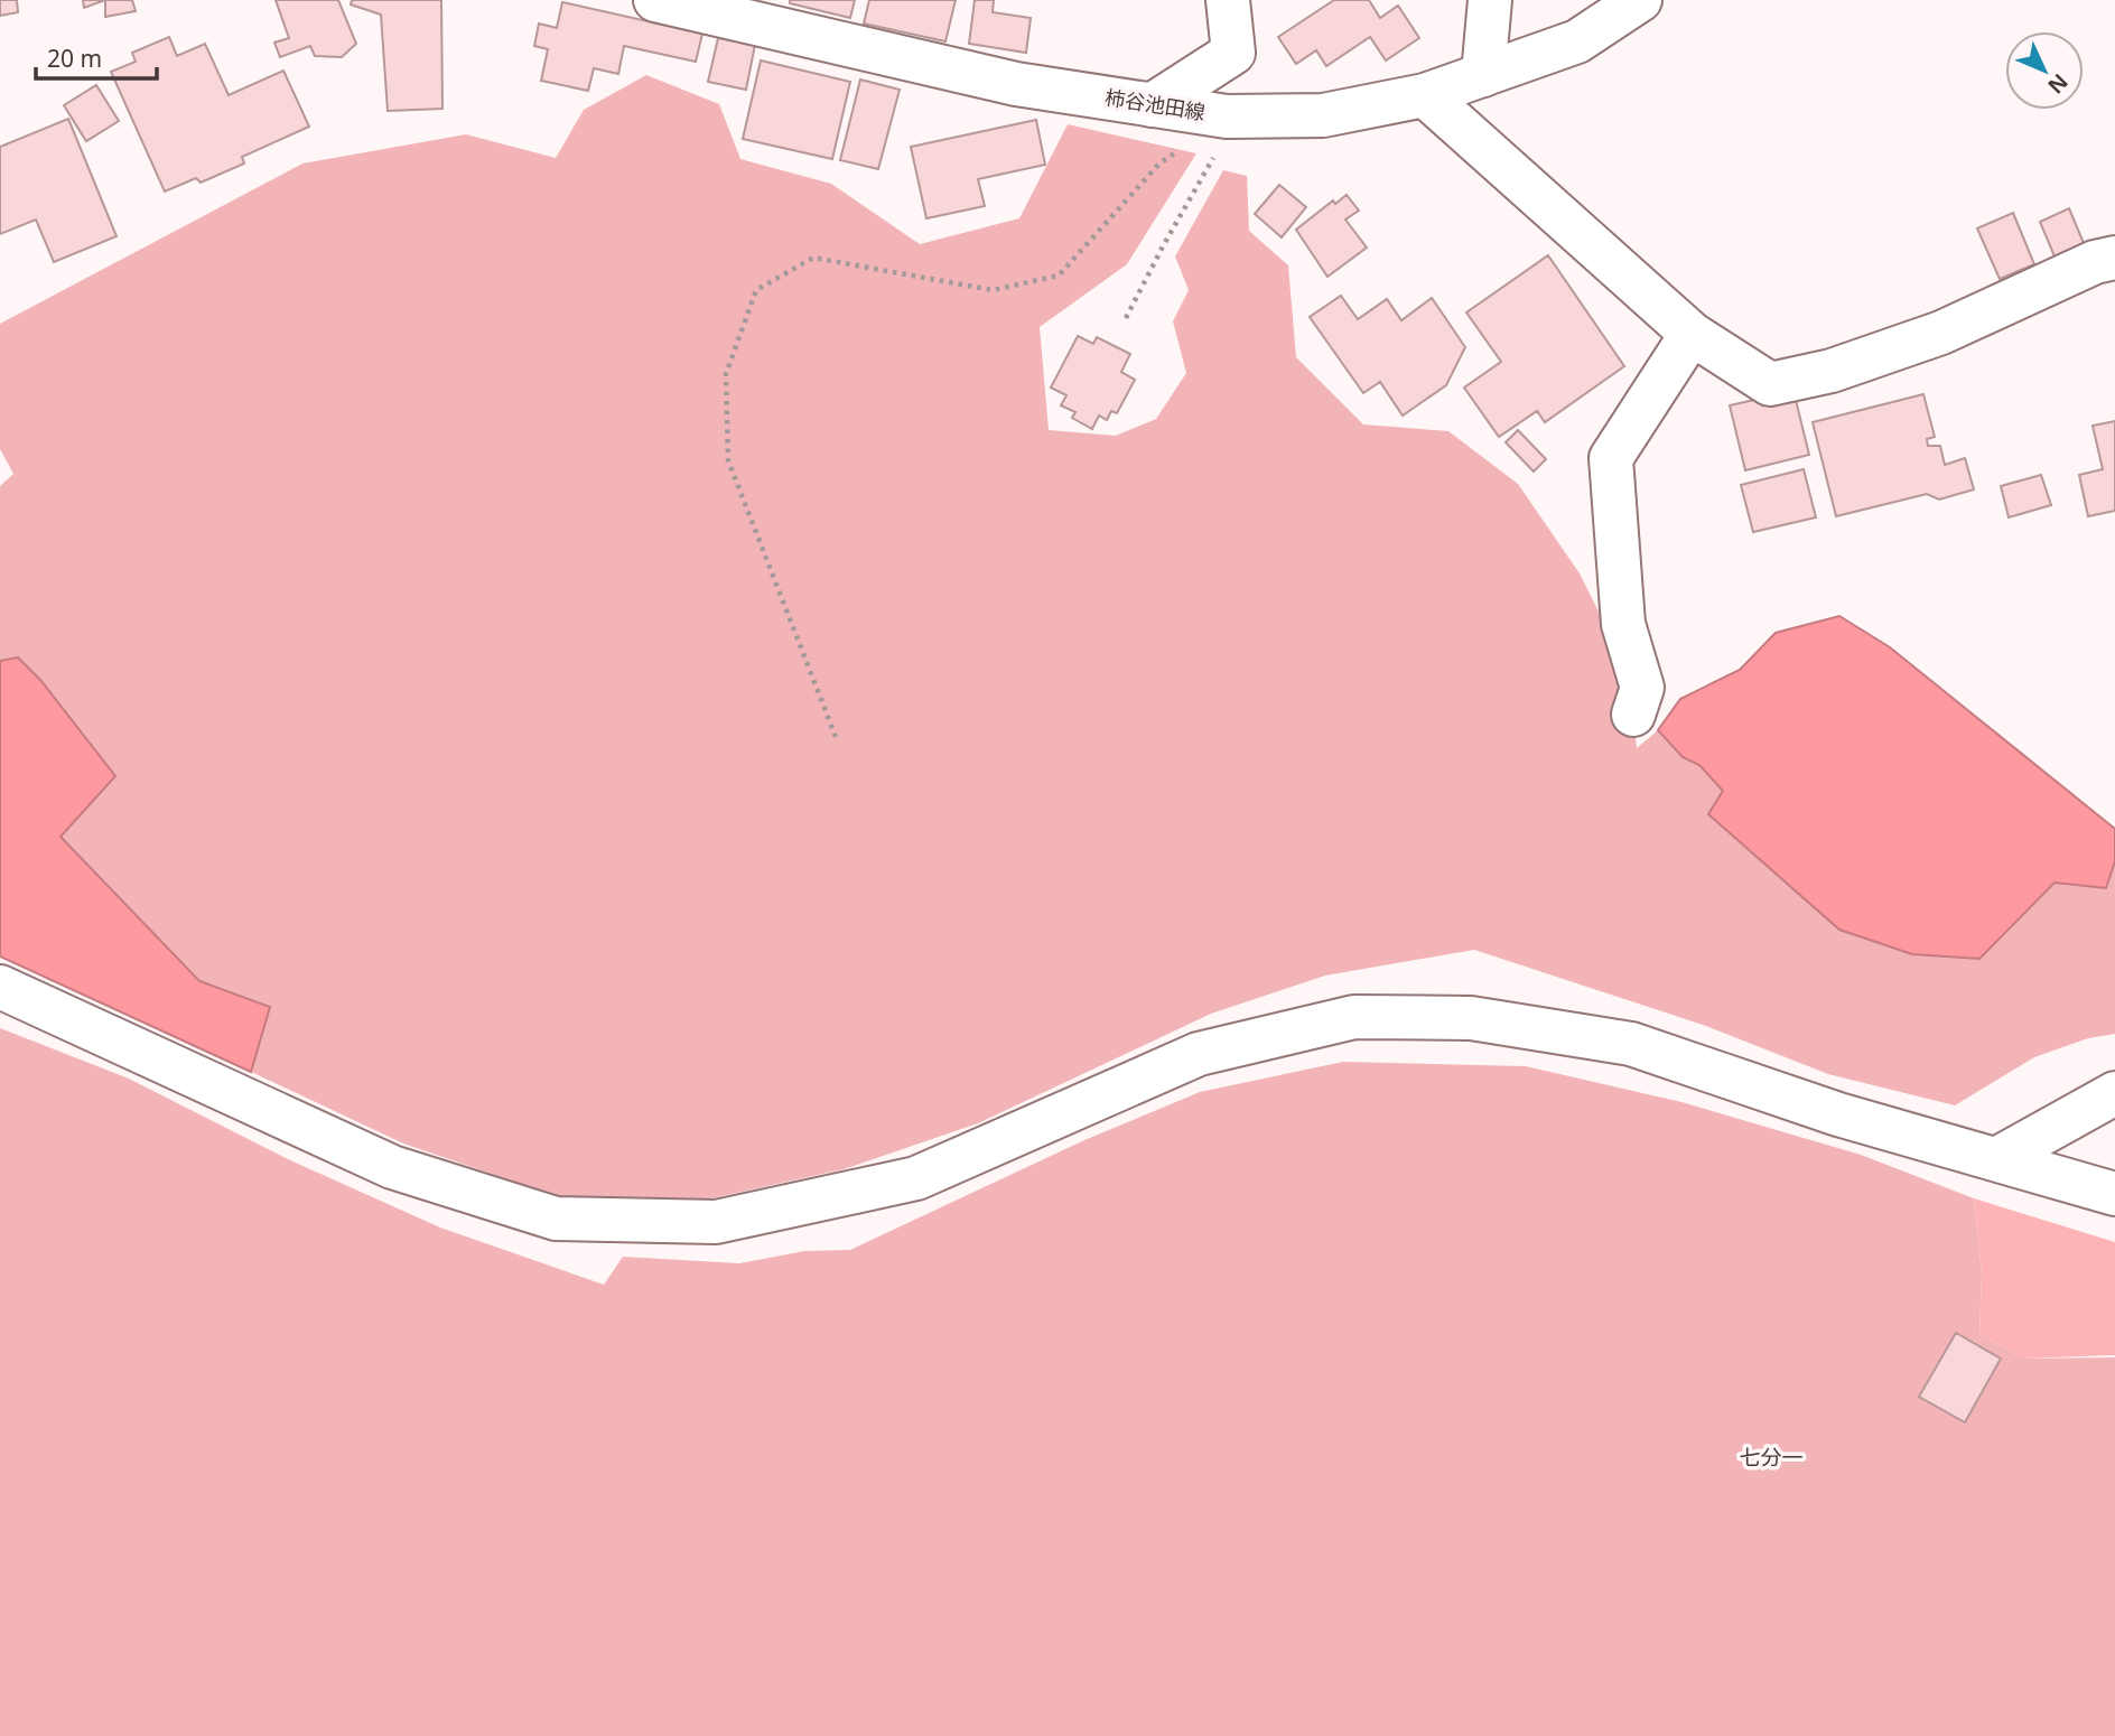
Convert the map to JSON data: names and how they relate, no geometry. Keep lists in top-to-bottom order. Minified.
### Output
{"streets":{"street":["柿谷池田線"]},"districts":["七分一"],"scale_bar":"20 m","north":"bottom right"}
